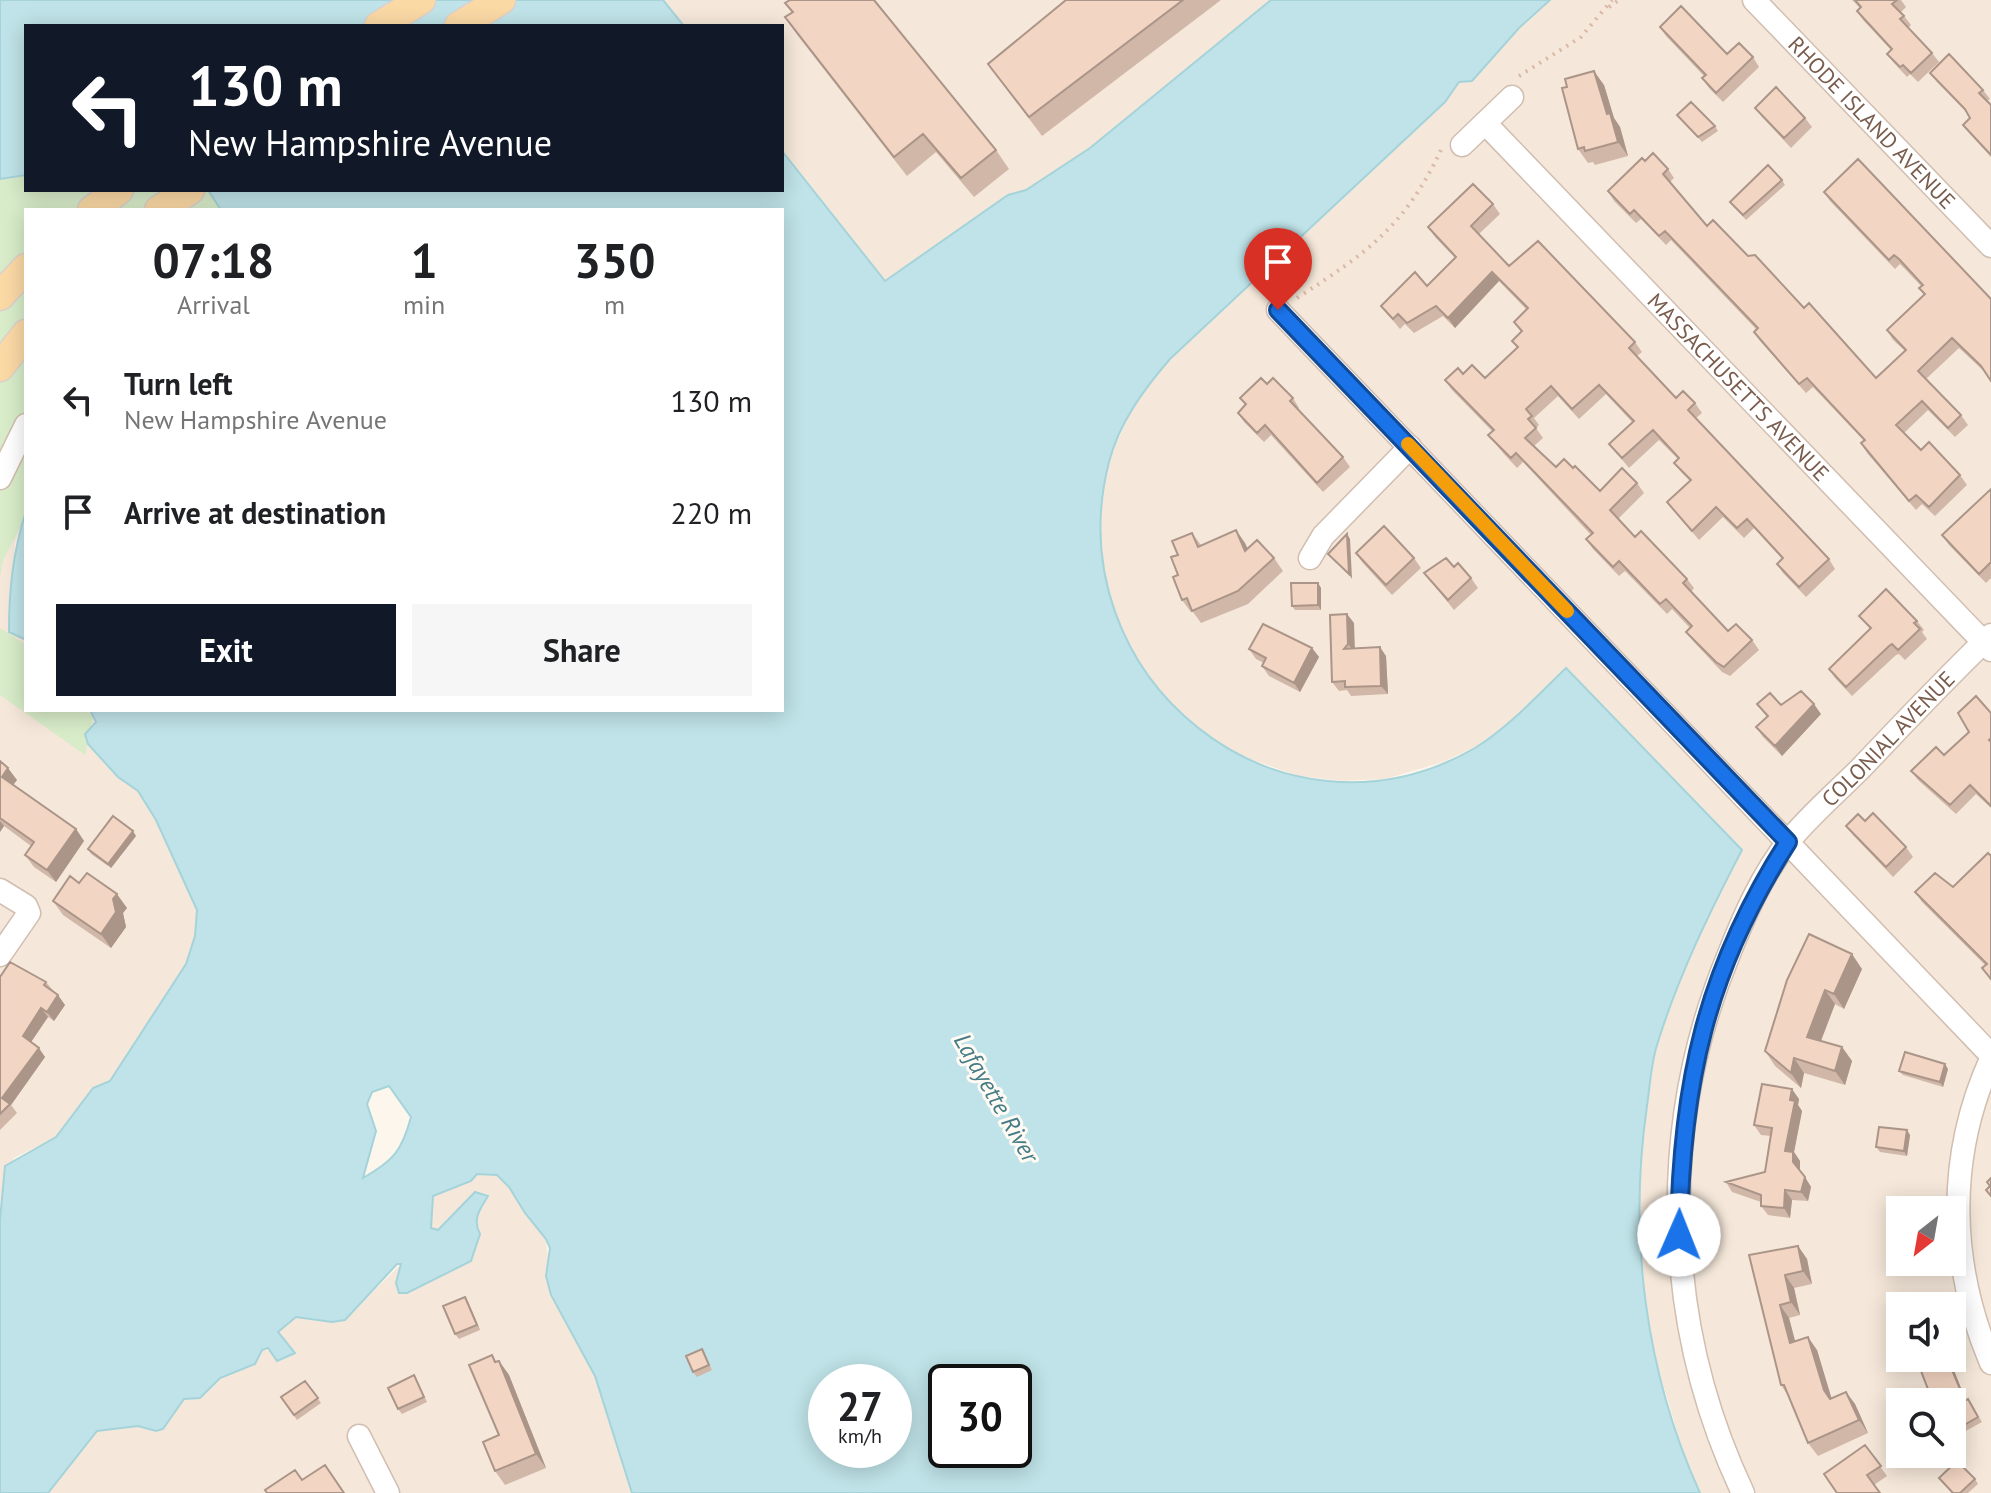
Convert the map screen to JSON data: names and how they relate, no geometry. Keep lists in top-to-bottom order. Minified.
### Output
{"streets":{"street":["RHODE ISLAND AVENUE","MASSACHUSETTS AVENUE","COLONIAL AVENUE"]},"crossings":[["MASSACHUSETTS AVENUE","COLONIAL AVENUE"]],"water":["Lafayette River"],"north":"bottom left","page":{"turn":["130 m","New Hampshire Avenue"],"eta":["07:18","Arrival","1","min","350","m"],"list":[{"name":"Turn left","note":"New Hampshire Avenue","value":"130 m"},{"name":"Arrive at destination","value":"220 m"}],"buttons":["Exit","Share"],"speed":"27 km/h","limit":"30"}}
